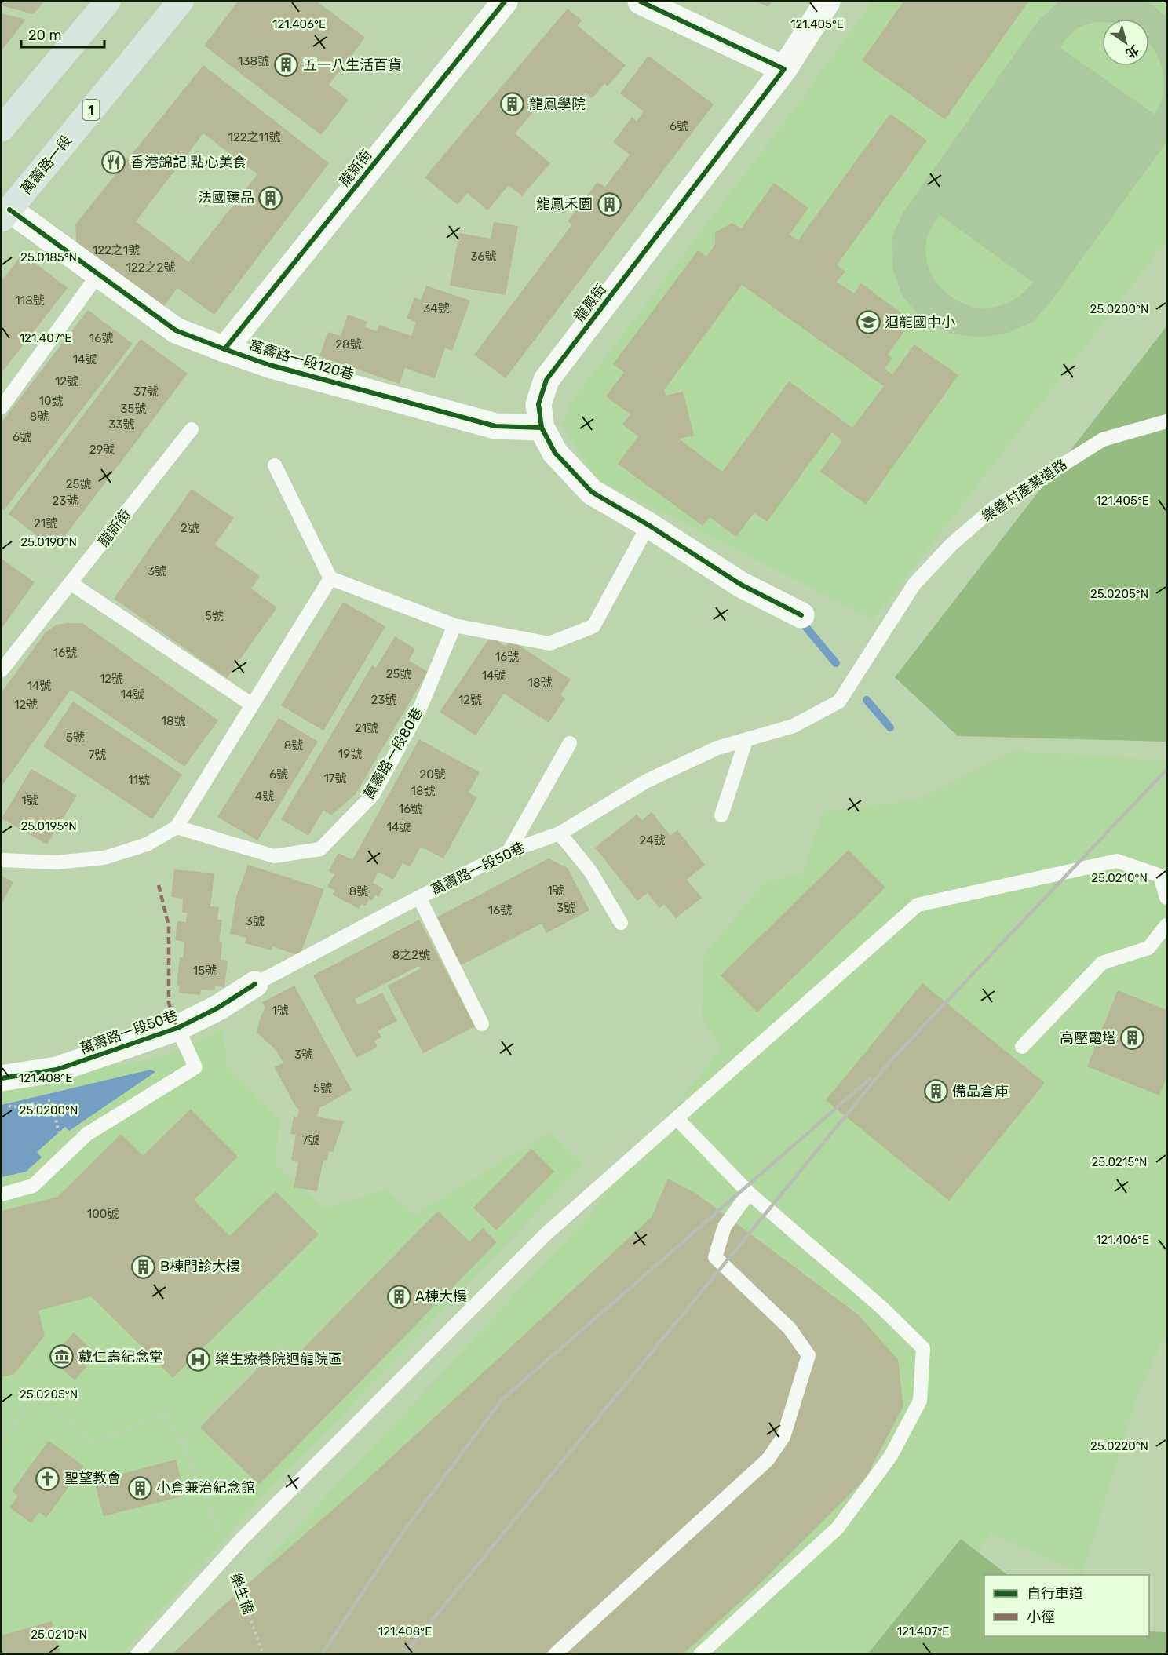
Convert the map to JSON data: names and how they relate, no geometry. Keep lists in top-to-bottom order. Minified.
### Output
{"streets":{"main road":["1","萬壽路一段"],"street":["龍新街","龍鳳街","萬壽路一段120巷","萬壽路一段50巷"],"lane":["樂善村產業道路","萬壽路一段80巷"],"path":["樂生橋"]},"crossings":[["萬壽路一段","萬壽路一段120巷"],["龍新街","萬壽路一段120巷"],["龍鳳街","萬壽路一段120巷"],["樂善村產業道路","萬壽路一段50巷"]],"places":{"building":["五一八生活百貨","龍鳳學院","法國臻品","龍鳳禾園","高壓電塔","備品倉庫","B棟門診大樓","A棟大樓","小倉兼治紀念館"],"restaurant":["香港錦記 點心美食"],"school or university":["迴龍國中小"],"museum":["戴仁壽紀念堂"],"hospital":["樂生療養院迴龍院區"],"church":["聖望教會"]},"house_numbers":["138號","6號","122之11號","122之1號","36號","122之2號","118號","34號","16號","28號","14號","12號","37號","10號","35號","8號","33號","6號","29號","25號","23號","21號","2號","3號","5號","16號","16號","25號","14號","12號","18號","14號","14號","23號","12號","12號","18號","21號","5號","8號","19號","7號","6號","20號","17號","11號","18號","4號","1號","16號","14號","24號","1號","8號","3號","16號","3號","8之2號","15號","1號","3號","5號","7號","100號"],"legend":["自行車道","小徑"],"scale_bar":"20 m","north":"bottom right","coordinates":["121.405°E","121.406°E","25.0185°N","25.0200°N","121.407°E","25.0190°N","25.0205°N","25.0195°N","25.0210°N","121.408°E","25.0215°N","25.0220°N"]}
